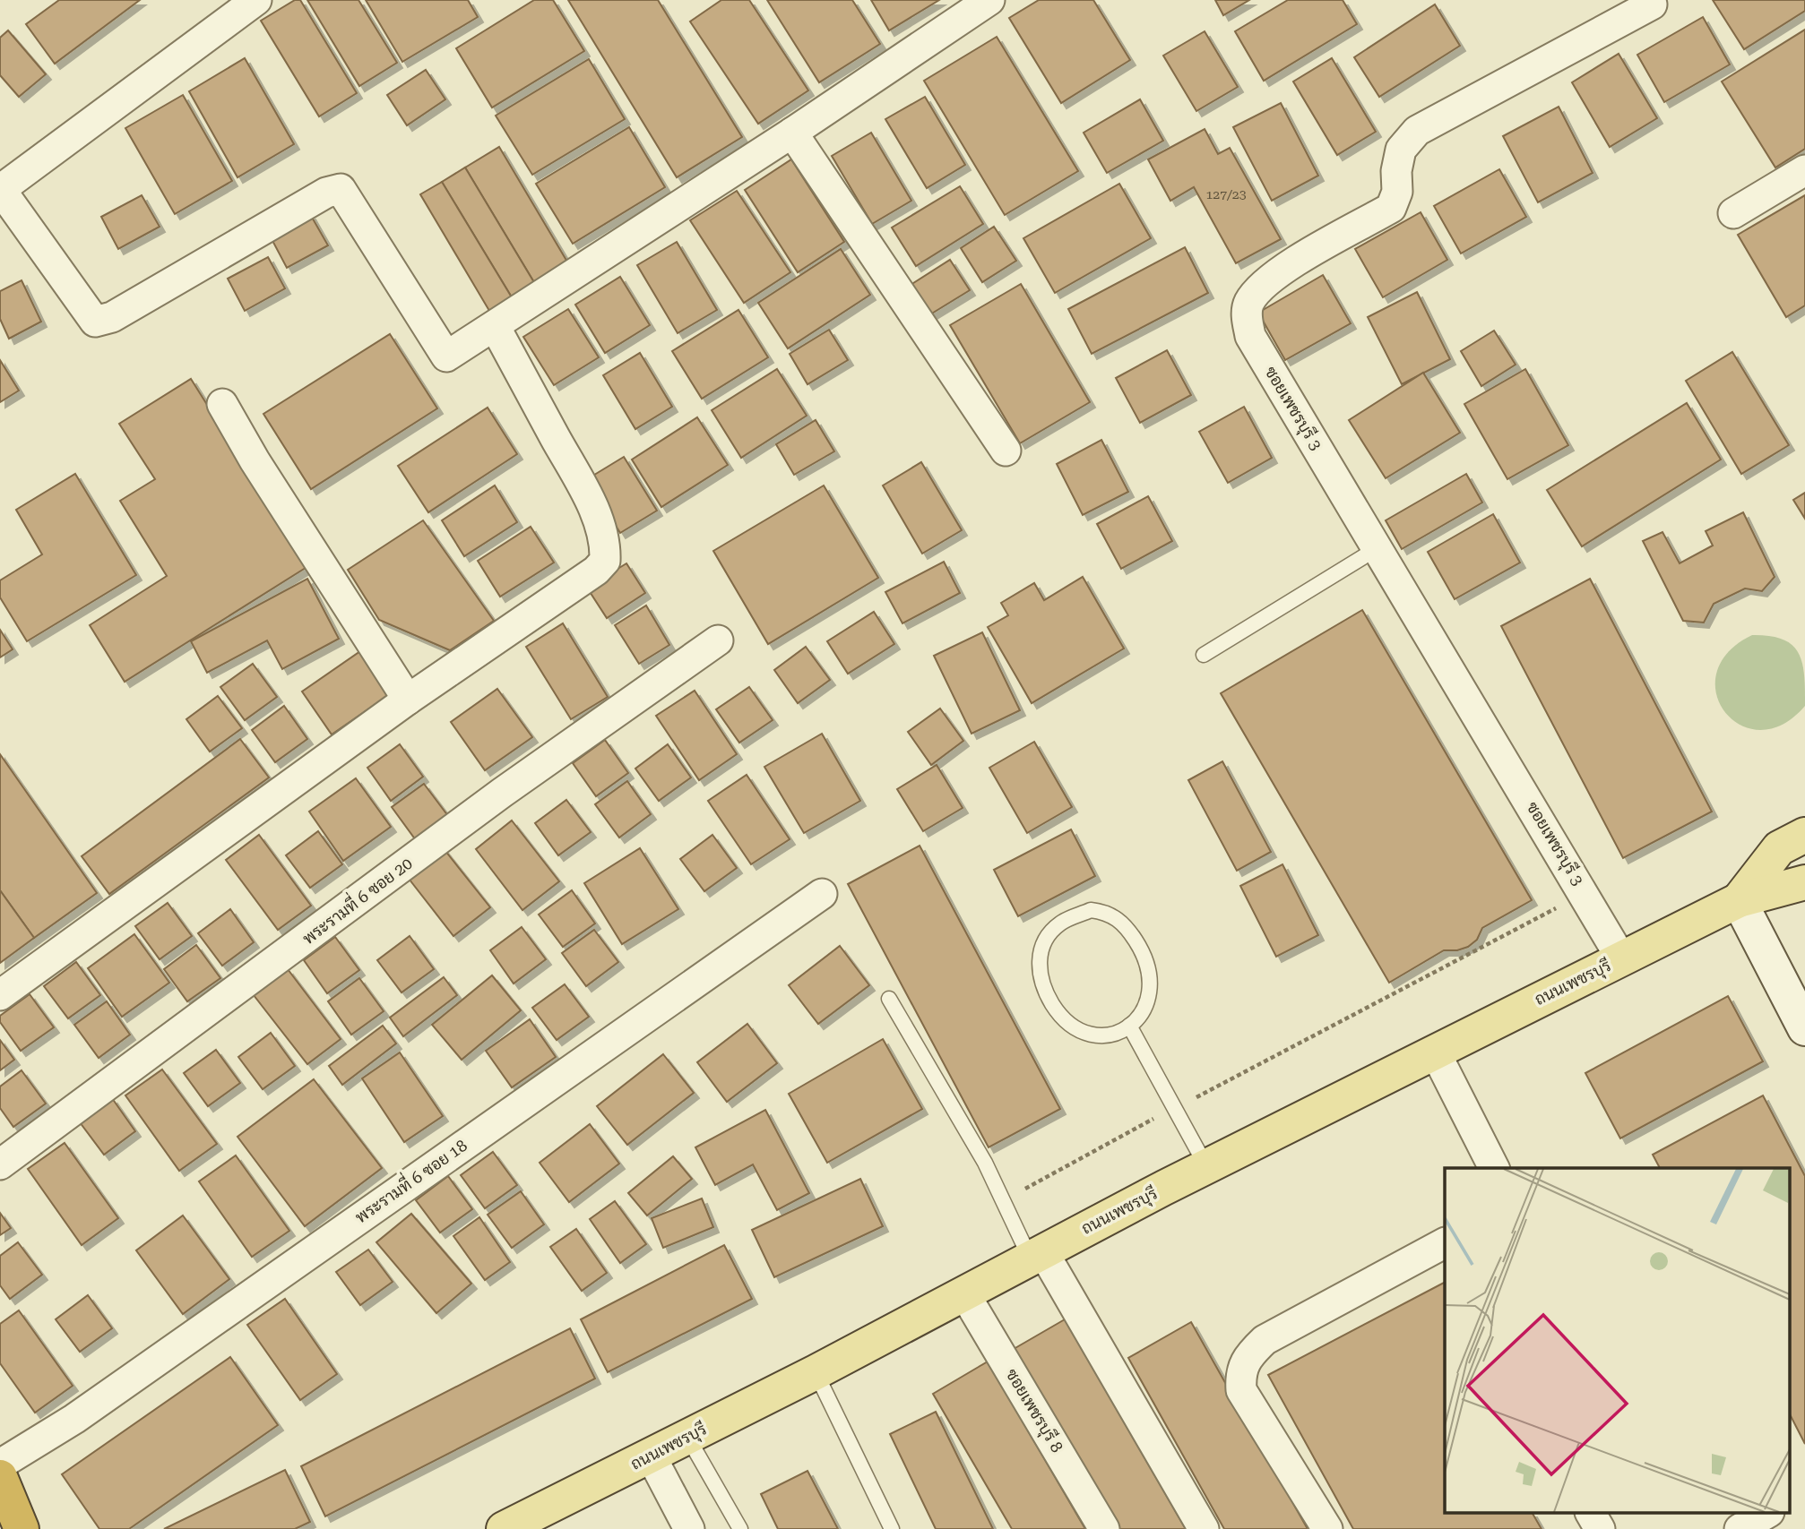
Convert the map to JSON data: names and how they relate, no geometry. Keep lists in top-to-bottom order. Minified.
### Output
{"streets":{"main road":["ถนนเพชรบุรี"],"street":["ซอยเพชรบุรี 3","พระรามที่ 6 ซอย 20","พระรามที่ 6 ซอย 18","ซอยเพชรบุรี 8"]},"crossings":[["ซอยเพชรบุรี 3","ถนนเพชรบุรี"],["ถนนเพชรบุรี","ซอยเพชรบุรี 8"]],"house_numbers":["127/23"]}
